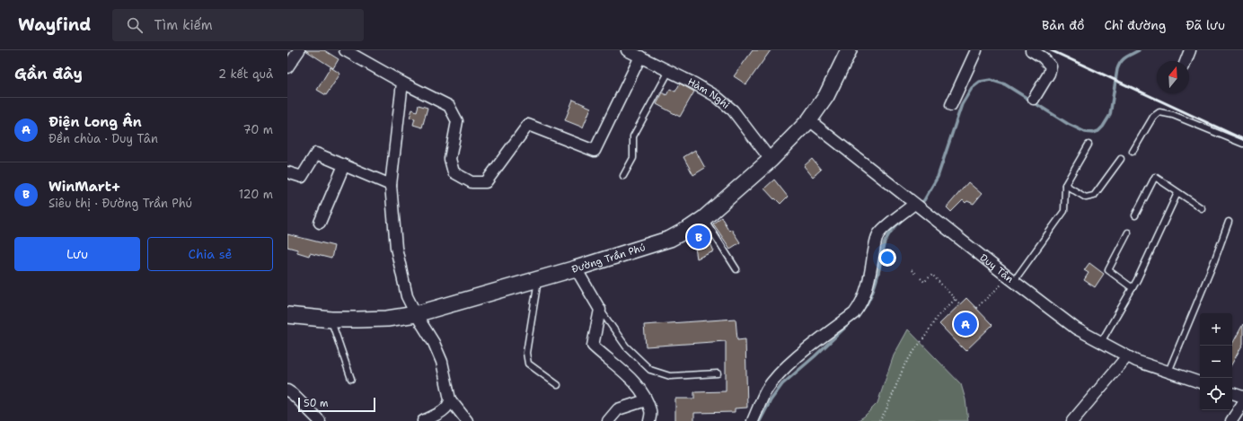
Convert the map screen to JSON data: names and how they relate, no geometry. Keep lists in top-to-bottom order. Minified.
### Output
{"streets":{"street":["Hàm Nghi","Đường Trần Phú","Duy Tân"]},"crossings":[["Hàm Nghi","Đường Trần Phú"],["Đường Trần Phú","Duy Tân"]],"scale_bar":"50 m","north":"top","page":{"header":"Wayfind","search":"Tìm kiếm","nav":["Bản đồ","Chỉ đường","Đã lưu"],"heading":["Gần đây","2 kết quả"],"list":[{"mark":"A","name":"Điện Long Ân","note":"Đền chùa · Duy Tân","value":"70 m"},{"mark":"B","name":"WinMart+","note":"Siêu thị · Đường Trần Phú","value":"120 m"}],"pins":["B","A"],"buttons":["Lưu","Chia sẻ"],"map_buttons":["+","−"],"scale":"50 m"}}
